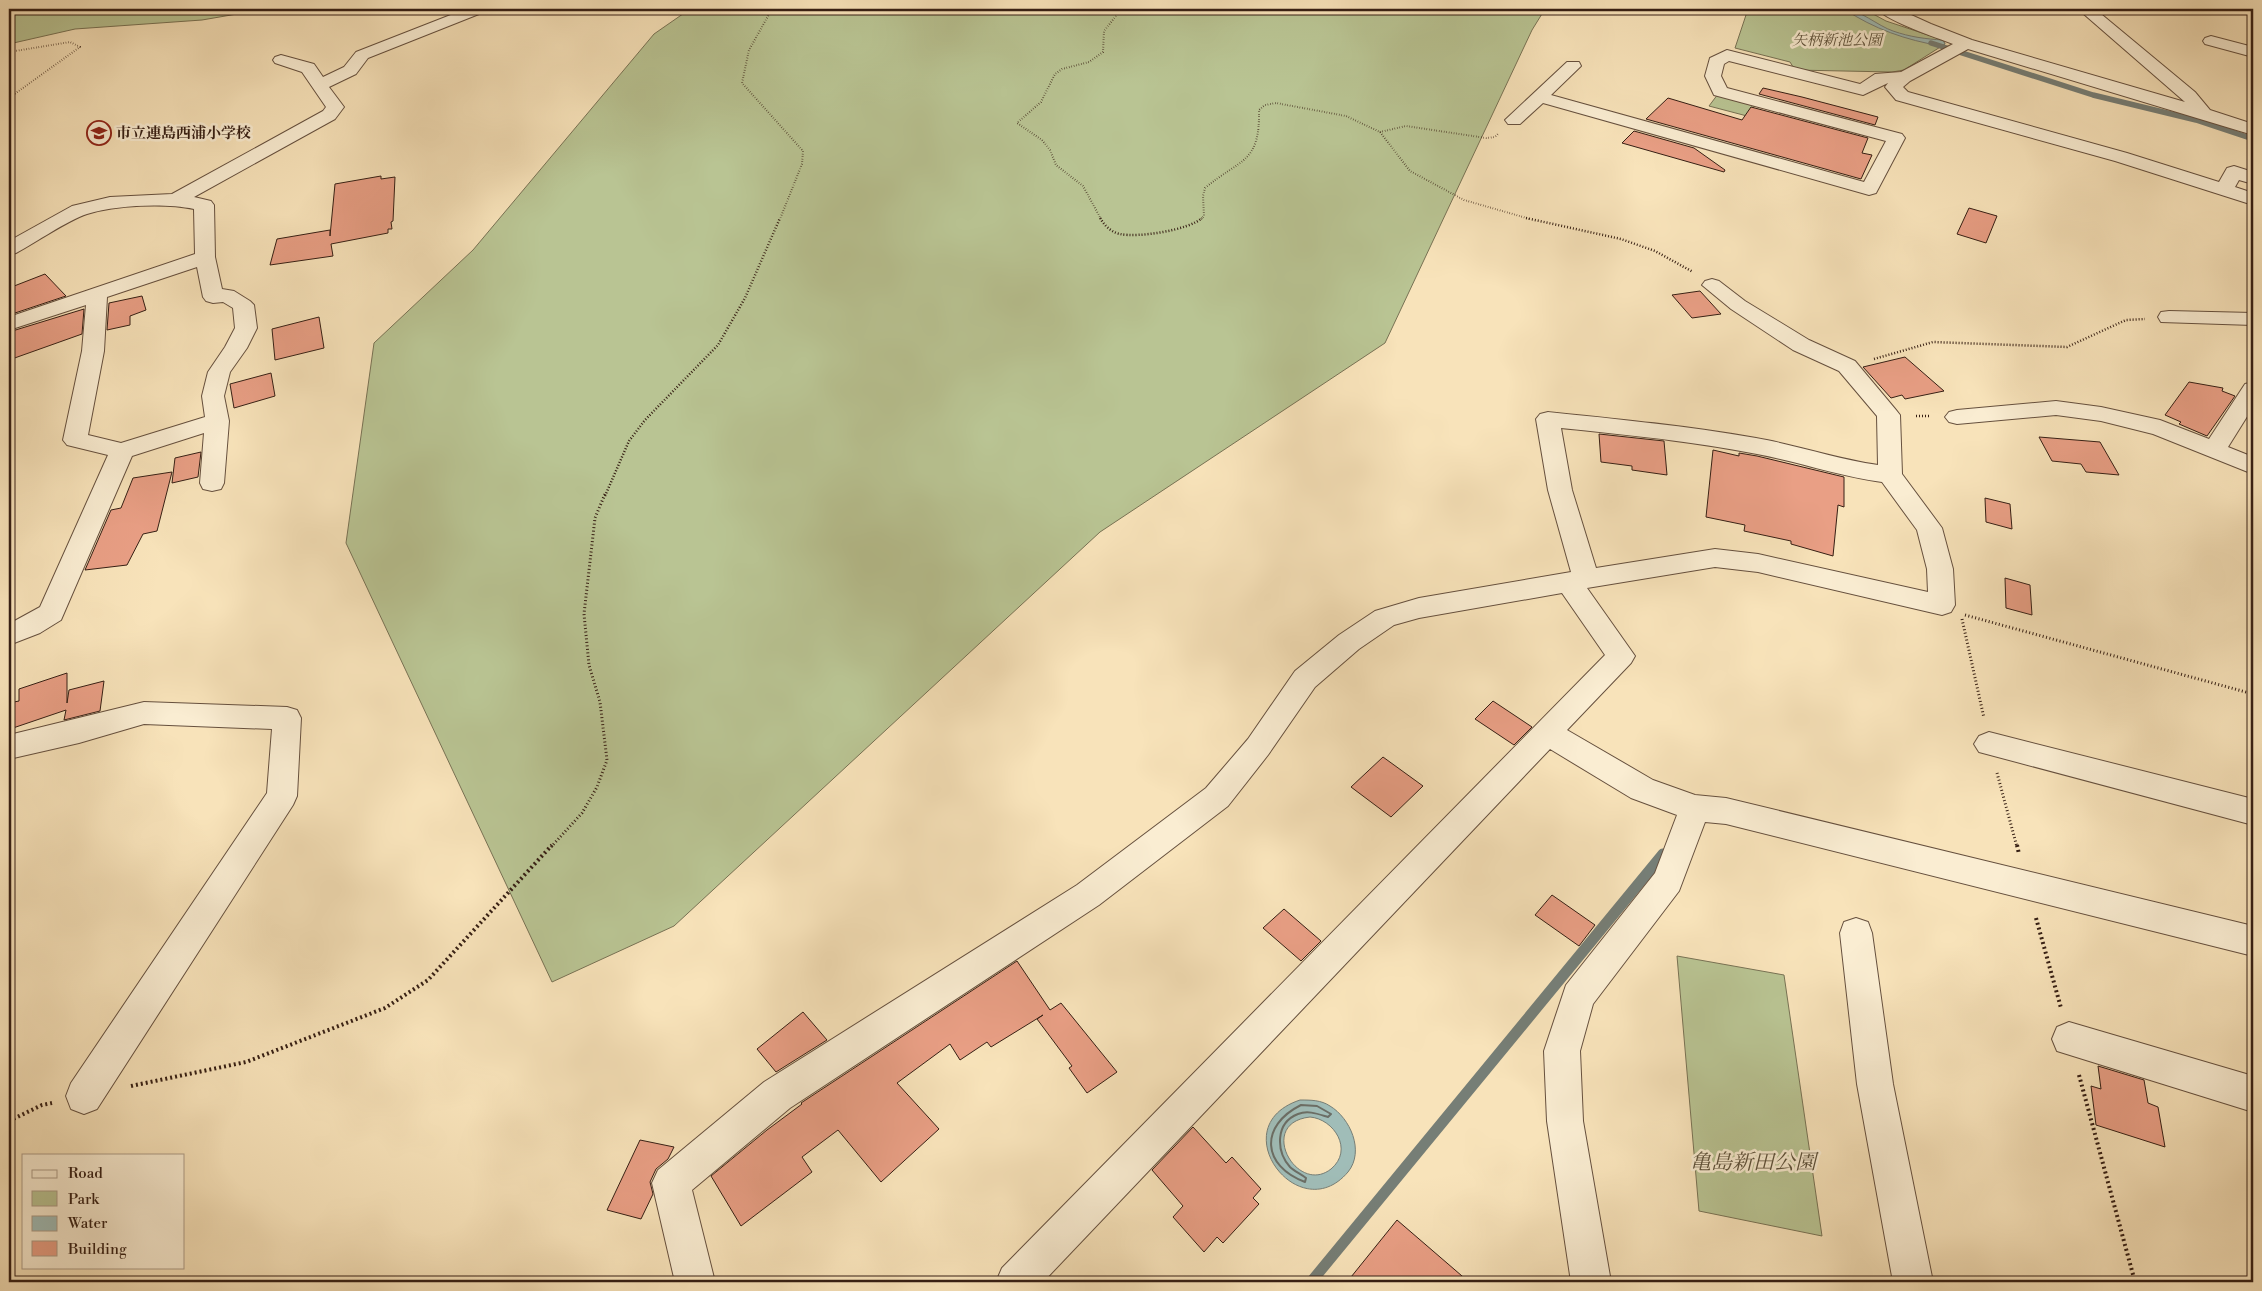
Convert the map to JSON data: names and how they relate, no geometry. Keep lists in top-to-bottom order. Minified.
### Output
{"parks":["矢柄新池公園","亀島新田公園"],"places":{"school or university":["市立連島西浦小学校"]},"legend":["Road","Park","Water","Building"]}
